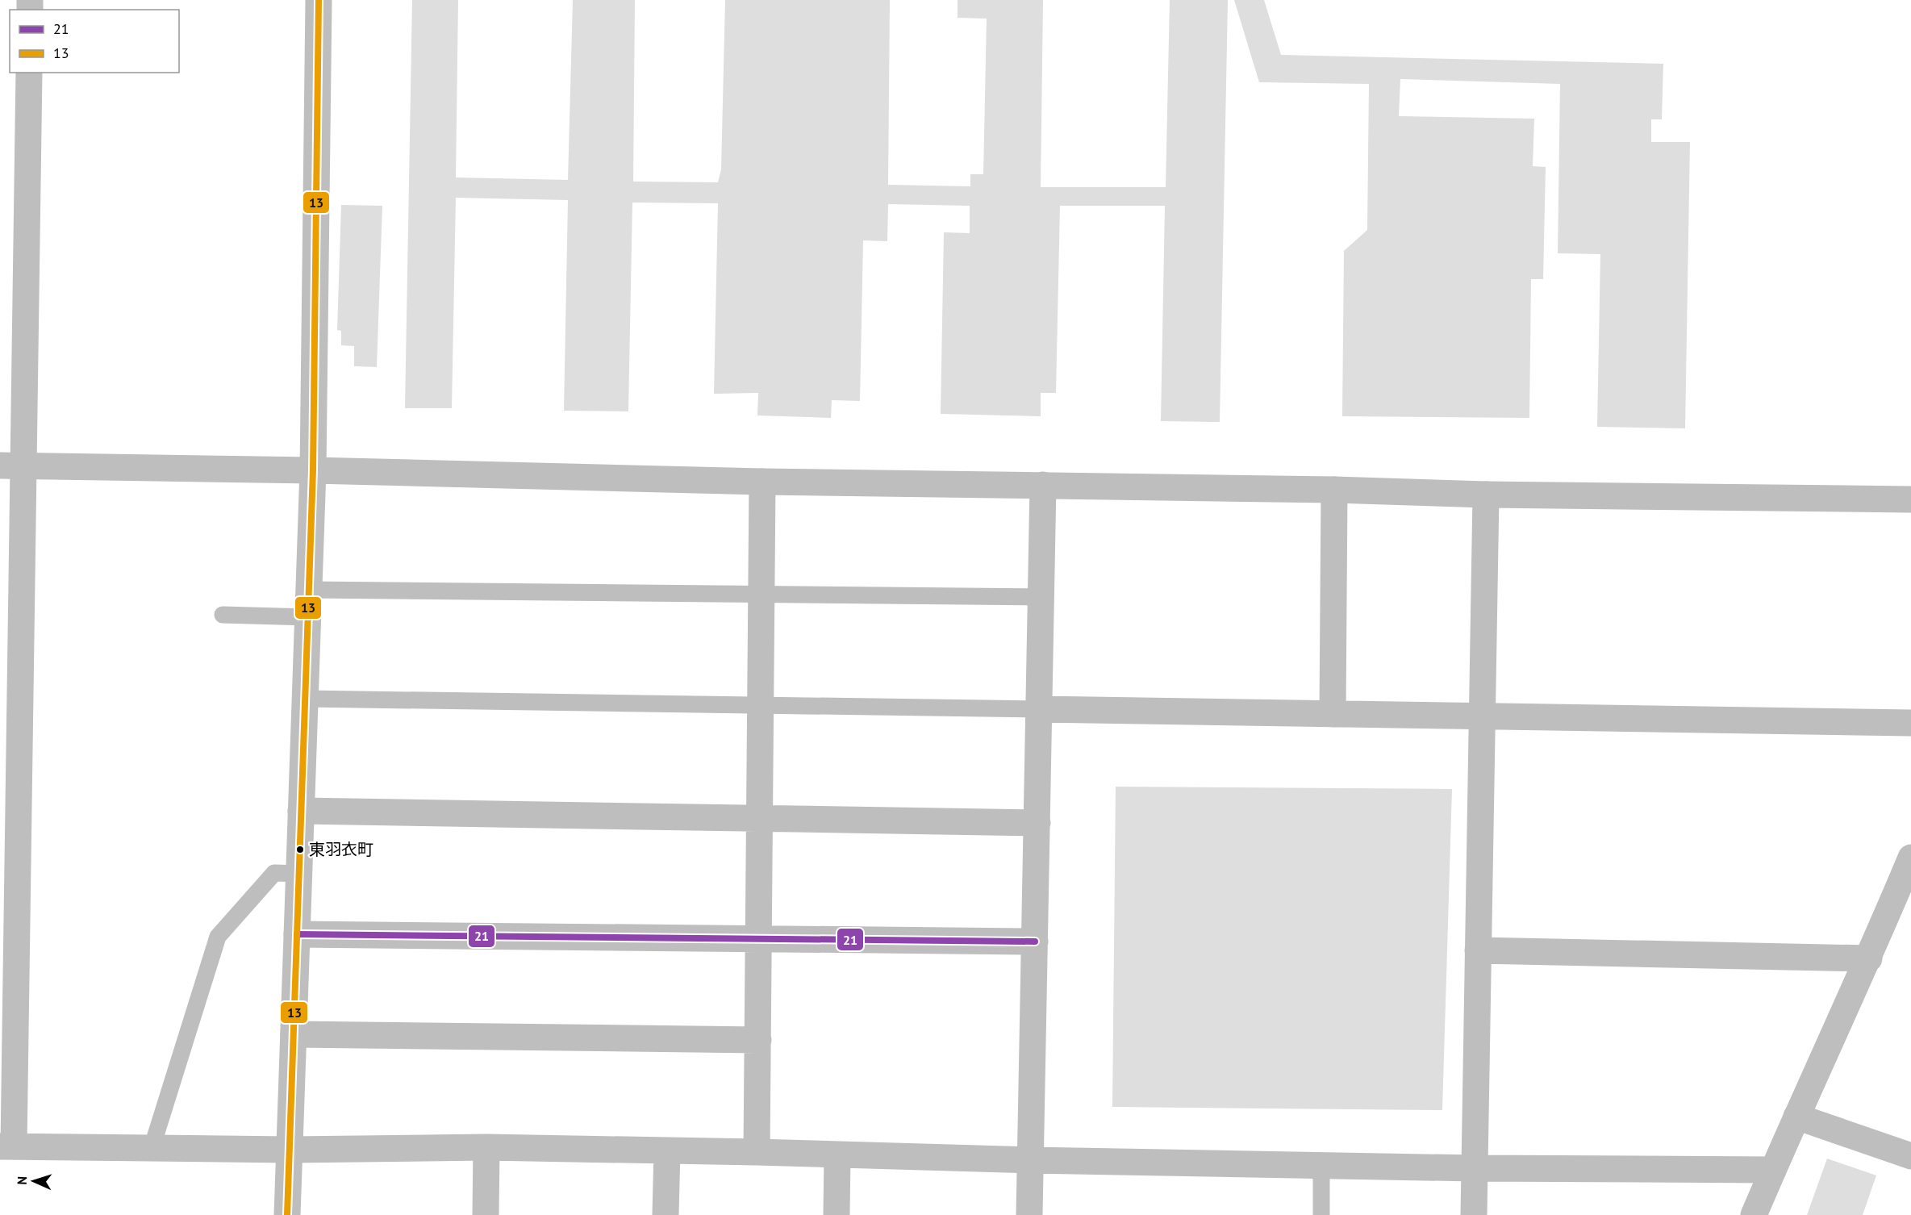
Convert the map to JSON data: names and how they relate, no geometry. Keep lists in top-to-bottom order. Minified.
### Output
{"places":["東羽衣町"],"lines":["transit line 13","transit line 21"],"legend":["21","13"],"north":"left"}
